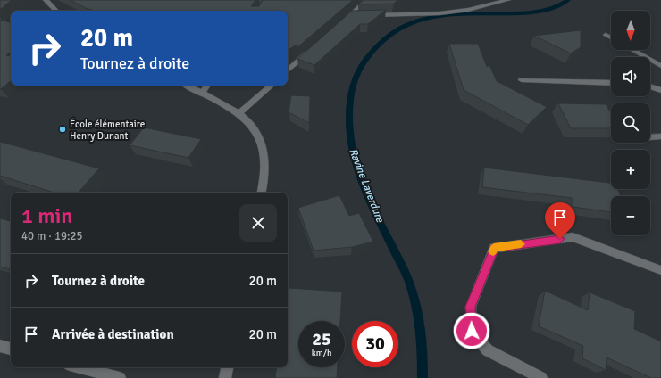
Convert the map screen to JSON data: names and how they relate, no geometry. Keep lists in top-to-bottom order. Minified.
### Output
{"water":["Ravine Laverdure"],"places":["École élémentaire Henry Dunant"],"north":"bottom","page":{"map_buttons":["+","−"],"turn":["20 m","Tournez à droite"],"heading":["1 min","40 m · 19:25"],"list":[{"name":"Tournez à droite","value":"20 m"},{"name":"Arrivée à destination","value":"20 m"}],"speed":"25 km/h","limit":"30"}}
